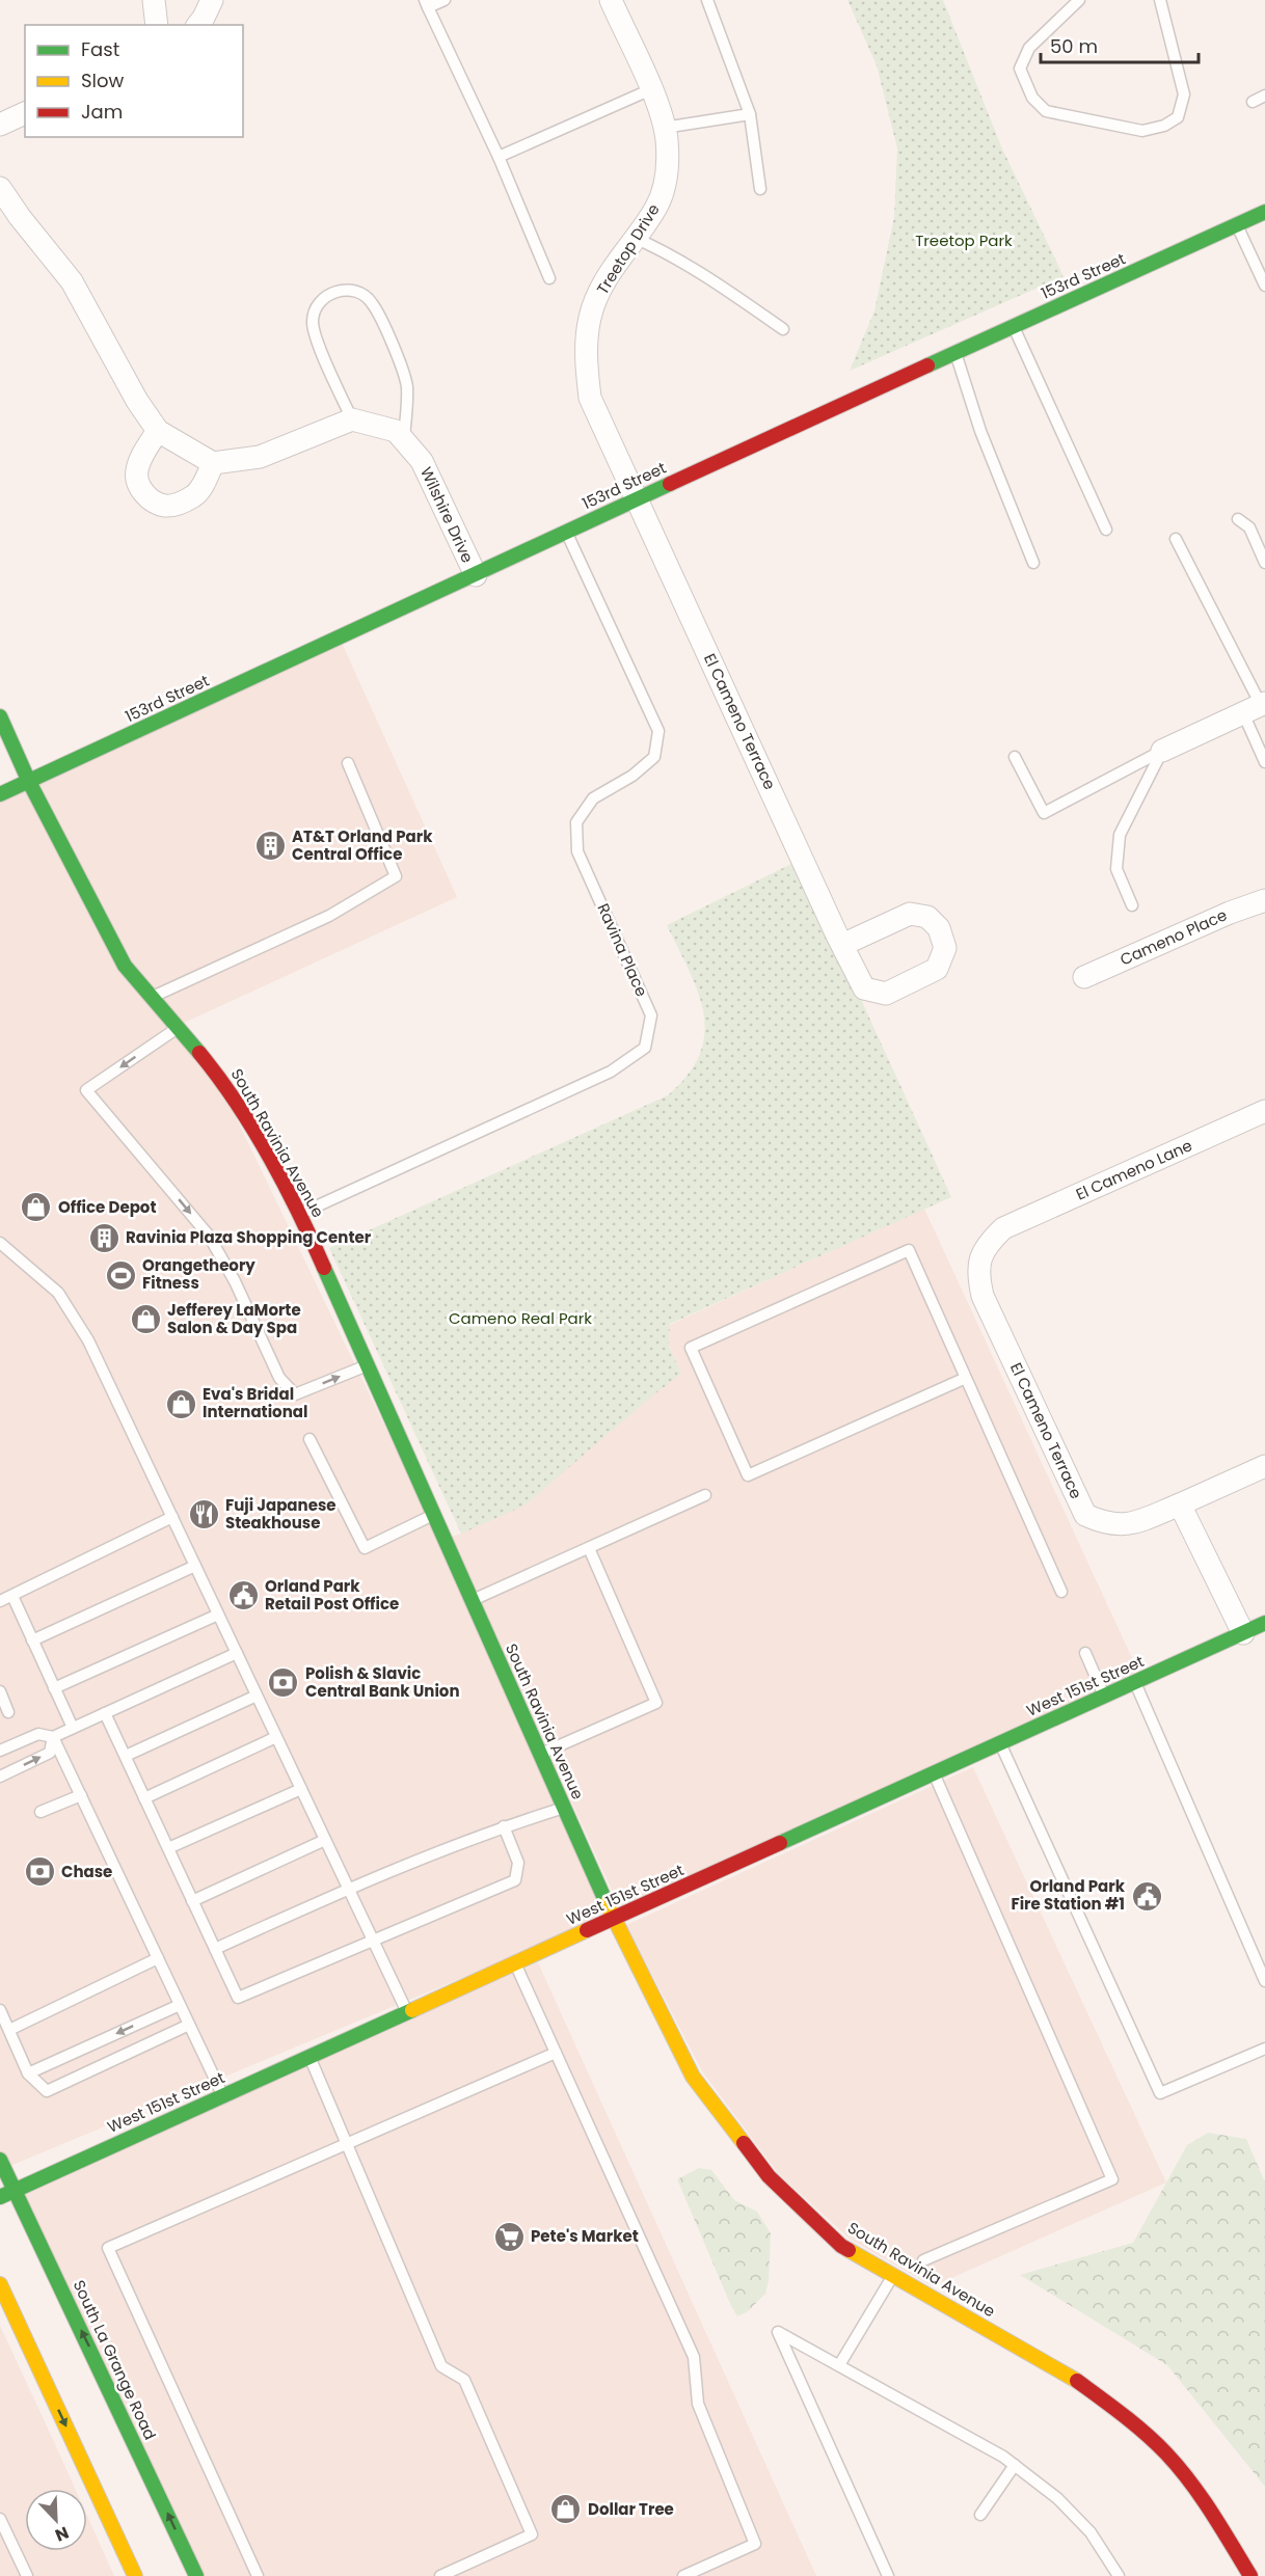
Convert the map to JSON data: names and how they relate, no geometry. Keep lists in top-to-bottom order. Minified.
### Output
{"streets":{"main road":["153rd Street","South Ravinia Avenue","West 151st Street","South La Grange Road"],"street":["Treetop Drive","Wilshire Drive","El Cameno Terrace","Cameno Place","El Cameno Lane"],"lane":["Ravina Place"]},"crossings":[["Treetop Drive","153rd Street"],["Treetop Drive","El Cameno Terrace"],["153rd Street","Wilshire Drive"],["153rd Street","El Cameno Terrace"],["153rd Street","Ravina Place"],["153rd Street","South Ravinia Avenue"],["El Cameno Terrace","El Cameno Lane"],["Ravina Place","South Ravinia Avenue"],["South Ravinia Avenue","West 151st Street"],["West 151st Street","South La Grange Road"]],"parks":["Treetop Park","Cameno Real Park"],"places":{"building":["AT&T Orland Park Central Office","Ravinia Plaza Shopping Center"],"shop":["Office Depot","Jefferey LaMorte Salon & Day Spa","Eva's Bridal International","Dollar Tree"],"sports":["Orangetheory Fitness"],"restaurant":["Fuji Japanese Steakhouse"],"public building":["Orland Park Retail Post Office","Orland Park Fire Station #1"],"bank":["Polish & Slavic Central Bank Union","Chase"],"supermarket":["Pete's Market"]},"legend":["Fast","Slow","Jam"],"scale_bar":"50 m","north":"bottom right"}
